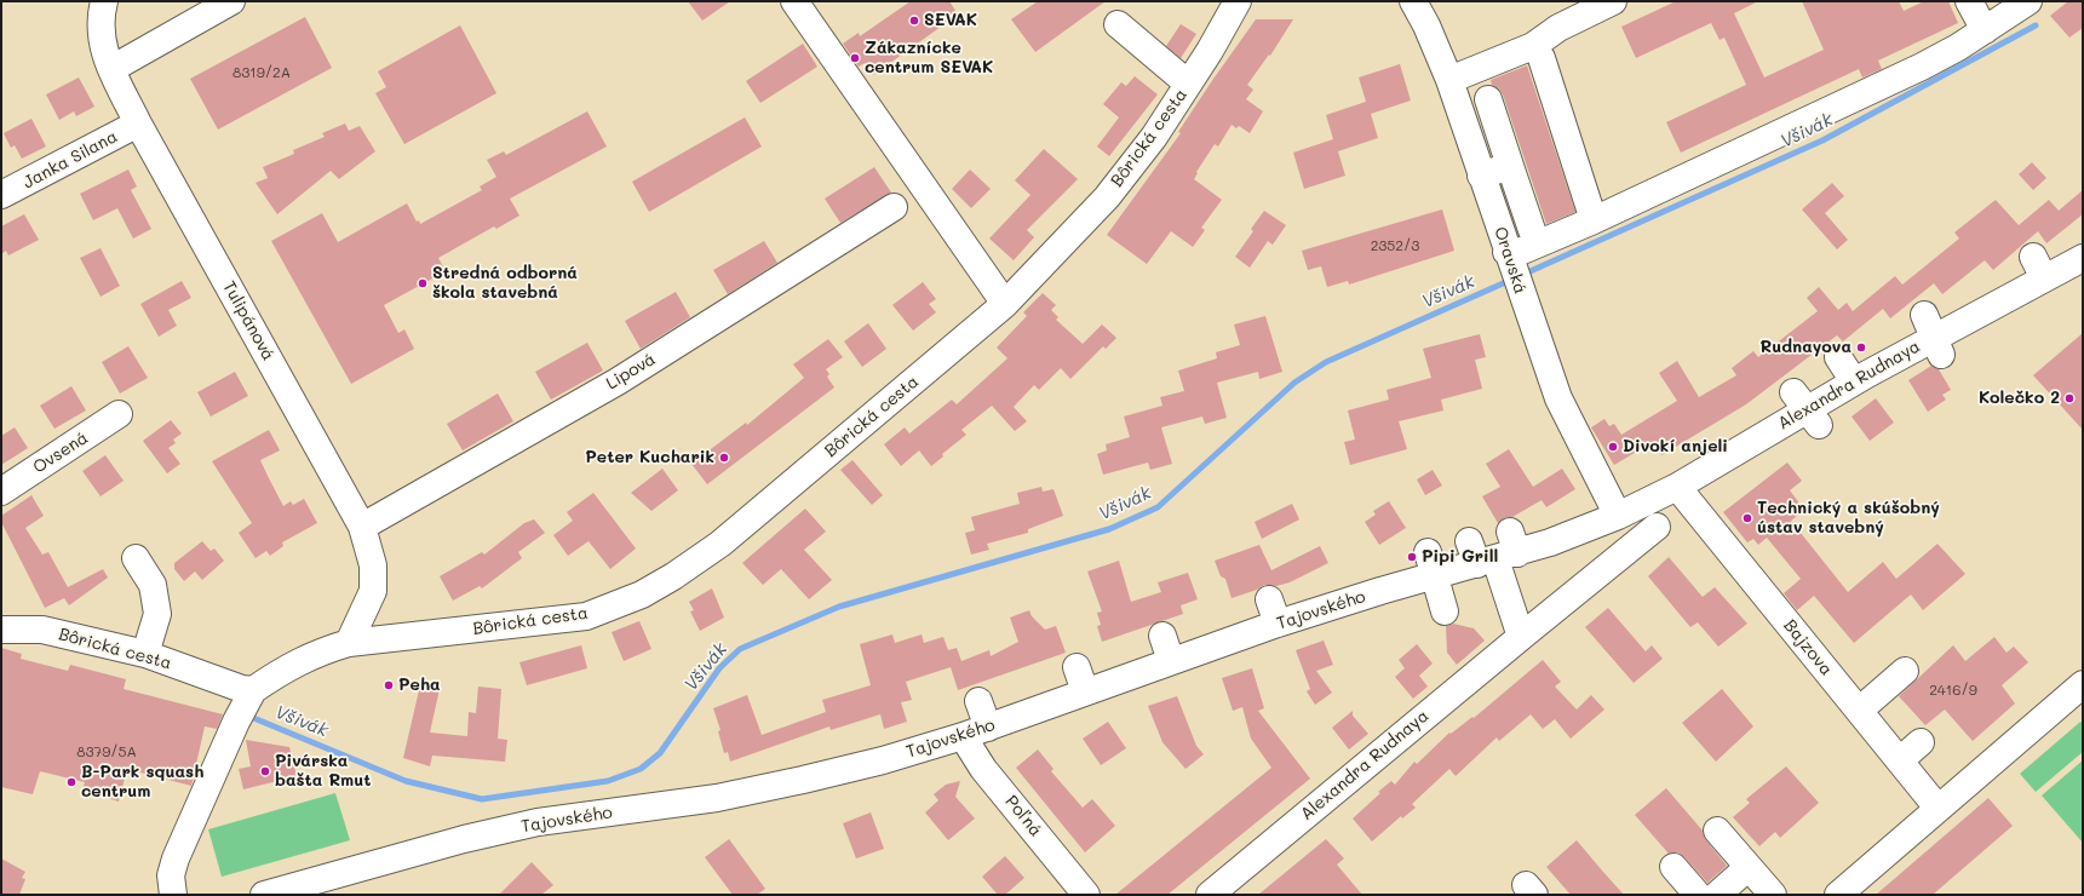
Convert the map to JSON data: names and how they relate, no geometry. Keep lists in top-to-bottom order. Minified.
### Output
{"streets":{"street":["Bôrická cesta","Janka Silana","Oravská","Tulipánová","Lipová","Alexandra Rudnaya","Ovsená","Tajovského","Bajzova","Poľná"]},"crossings":[["Bôrická cesta","Tulipánová"],["Janka Silana","Tulipánová"],["Oravská","Alexandra Rudnaya"],["Oravská","Tajovského"],["Tulipánová","Lipová"],["Alexandra Rudnaya","Tajovského"],["Alexandra Rudnaya","Bajzova"],["Tajovského","Poľná"]],"water":["Všivák"],"places":["SEVAK","Zákaznícke centrum SEVAK","Stredná odborná škola stavebná","Rudnayova","Kolečko 2","Divokí anjeli","Peter Kucharik","Technický a skúšobný ústav stavebný","Pipi Grill","Peha","Pivárska bašta Rmut","B-Park squash centrum"],"house_numbers":["8319/2A","2352/3","2416/9","8379/5A"]}
